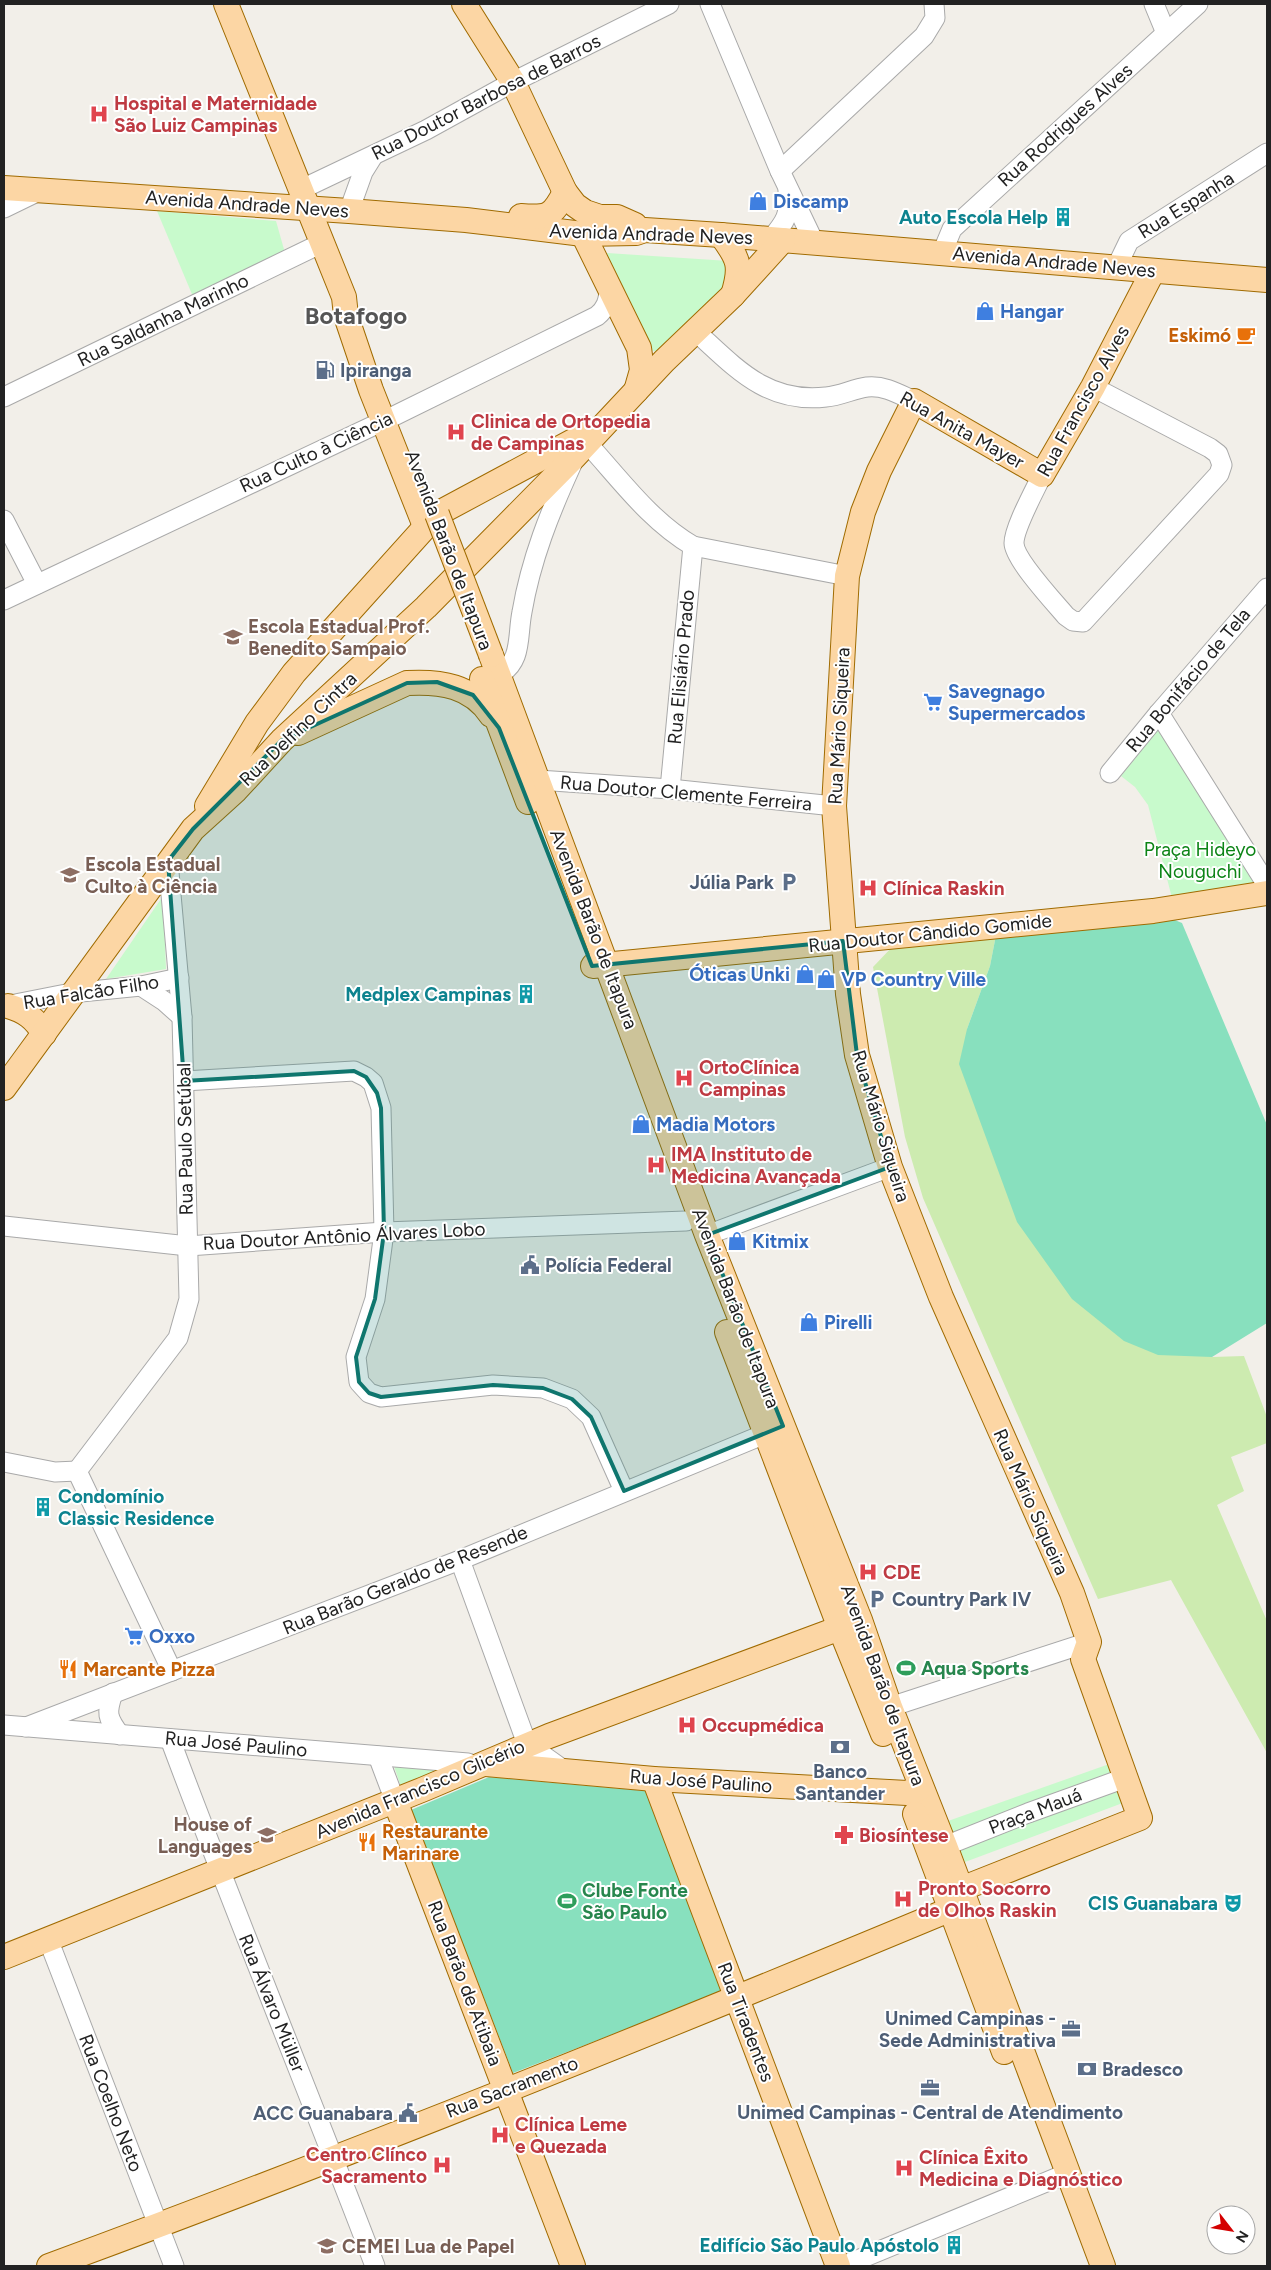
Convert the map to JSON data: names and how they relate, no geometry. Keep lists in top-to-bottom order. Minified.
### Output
{"streets":{"main road":["Avenida Andrade Neves","Rua Francisco Alves","Rua Anita Mayer","Avenida Barão de Itapura","Rua Mário Siqueira","Rua Delfino Cintra","Rua Doutor Cândido Gomide","Rua José Paulino","Avenida Francisco Glicério","Rua Barão de Atibaia","Rua Tiradentes","Rua Sacramento"],"street":["Rua Doutor Barbosa de Barros","Rua Rodrigues Alves","Rua Espanha","Rua Saldanha Marinho","Rua Culto à Ciência","Rua Elisiário Prado","Rua Bonifácio de Tela","Rua Doutor Clemente Ferreira","Rua Falcão Filho","Rua Paulo Setúbal","Rua Doutor Antônio Álvares Lobo","Rua Barão Geraldo de Resende","Praça Mauá","Rua Álvaro Müller","Rua Coelho Neto"]},"crossings":[["Rua Doutor Barbosa de Barros","Avenida Andrade Neves"],["Rua Doutor Barbosa de Barros","Avenida Barão de Itapura"],["Rua Rodrigues Alves","Avenida Andrade Neves"],["Avenida Andrade Neves","Rua Espanha"],["Avenida Andrade Neves","Rua Francisco Alves"],["Avenida Andrade Neves","Avenida Barão de Itapura"],["Avenida Andrade Neves","Rua Delfino Cintra"],["Rua Saldanha Marinho","Avenida Barão de Itapura"],["Rua Francisco Alves","Rua Anita Mayer"],["Rua Anita Mayer","Rua Mário Siqueira"],["Rua Anita Mayer","Rua Delfino Cintra"],["Rua Culto à Ciência","Avenida Barão de Itapura"],["Avenida Barão de Itapura","Rua Mário Siqueira"],["Avenida Barão de Itapura","Rua Doutor Clemente Ferreira"],["Avenida Barão de Itapura","Rua Doutor Cândido Gomide"],["Avenida Barão de Itapura","Rua Doutor Antônio Álvares Lobo"],["Avenida Barão de Itapura","Rua Barão Geraldo de Resende"],["Avenida Barão de Itapura","Rua José Paulino"],["Avenida Barão de Itapura","Avenida Francisco Glicério"],["Avenida Barão de Itapura","Praça Mauá"],["Avenida Barão de Itapura","Rua Sacramento"],["Rua Elisiário Prado","Rua Doutor Clemente Ferreira"],["Rua Mário Siqueira","Rua Doutor Clemente Ferreira"],["Rua Mário Siqueira","Rua Doutor Cândido Gomide"],["Rua Mário Siqueira","Praça Mauá"],["Rua Delfino Cintra","Rua Falcão Filho"],["Rua Delfino Cintra","Rua Paulo Setúbal"],["Rua Falcão Filho","Rua Paulo Setúbal"],["Rua Paulo Setúbal","Rua Doutor Antônio Álvares Lobo"],["Rua Barão Geraldo de Resende","Rua José Paulino"],["Rua José Paulino","Avenida Francisco Glicério"],["Rua José Paulino","Rua Barão de Atibaia"],["Rua José Paulino","Rua Álvaro Müller"],["Rua José Paulino","Rua Tiradentes"],["Avenida Francisco Glicério","Rua Barão de Atibaia"],["Avenida Francisco Glicério","Rua Álvaro Müller"],["Avenida Francisco Glicério","Rua Coelho Neto"],["Rua Barão de Atibaia","Rua Sacramento"],["Rua Álvaro Müller","Rua Sacramento"],["Rua Tiradentes","Rua Sacramento"],["Rua Sacramento","Rua Coelho Neto"]],"districts":["Botafogo"],"parks":["Praça Hideyo Nouguchi"],"places":{"hospital":["Hospital e Maternidade São Luiz Campinas","Clinica de Ortopedia de Campinas","Clínica Raskin","OrtoClínica Campinas","IMA Instituto de Medicina Avançada","CDE","Occupmédica","Pronto Socorro de Olhos Raskin","Clínica Leme e Quezada","Centro Clínco Sacramento","Clínica Êxito Medicina e Diagnóstico"],"shop":["Discamp","Hangar","Óticas Unki","VP Country Ville","Madia Motors","Kitmix","Pirelli"],"building":["Auto Escola Help","Medplex Campinas","Condomínio Classic Residence","Edifício São Paulo Apóstolo"],"cafe":["Eskimó"],"fuel station":["Ipiranga"],"school or university":["Escola Estadual Prof. Benedito Sampaio","Escola Estadual Culto à Ciência","House of Languages","CEMEI Lua de Papel"],"supermarket":["Savegnago Supermercados","Oxxo"],"parking":["Júlia Park","Country Park IV"],"public building":["Polícia Federal","ACC Guanabara"],"sports":["Aqua Sports","Clube Fonte São Paulo"],"restaurant":["Marcante Pizza","Restaurante Marinare"],"bank":["Banco Santander","Bradesco"],"pharmacy":["Biosíntese"],"theatre":["CIS Guanabara"],"office":["Unimed Campinas - Sede Administrativa","Unimed Campinas - Central de Atendimento"]},"north":"bottom right"}
